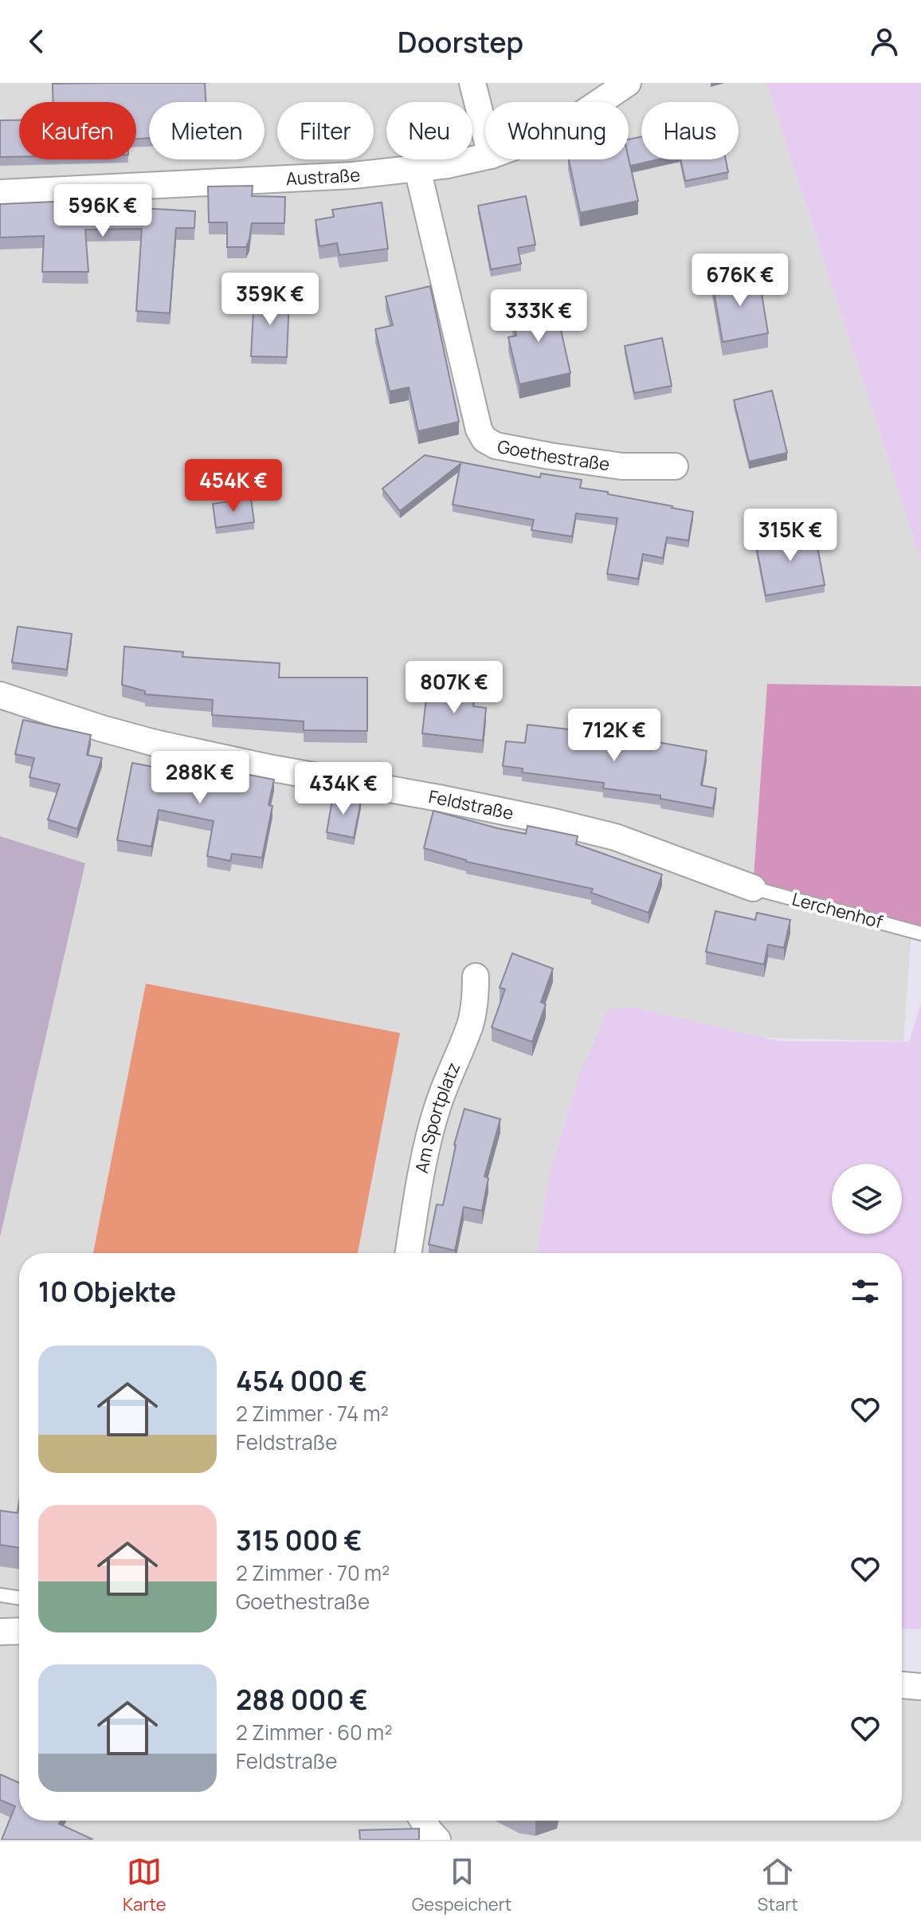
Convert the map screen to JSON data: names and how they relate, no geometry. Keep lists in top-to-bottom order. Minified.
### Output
{"streets":{"street":["Austraße","Goethestraße","Feldstraße","Am Sportplatz"],"lane":["Lerchenhof"]},"crossings":[["Austraße","Goethestraße"],["Feldstraße","Lerchenhof"]],"page":{"header":"Doorstep","chip":["Kaufen","Mieten","Filter","Neu","Wohnung","Haus"],"price":["596K €","676K €","359K €","333K €","454K €","315K €","807K €","712K €","288K €","434K €"],"heading":"10 Objekte","list":[{"name":"454 000 €","note":"2 Zimmer · 74 m² · Feldstraße"},{"name":"315 000 €","note":"2 Zimmer · 70 m² · Goethestraße"},{"name":"288 000 €","note":"2 Zimmer · 60 m² · Feldstraße"}],"tabs":["Karte","Gespeichert","Start"]}}
